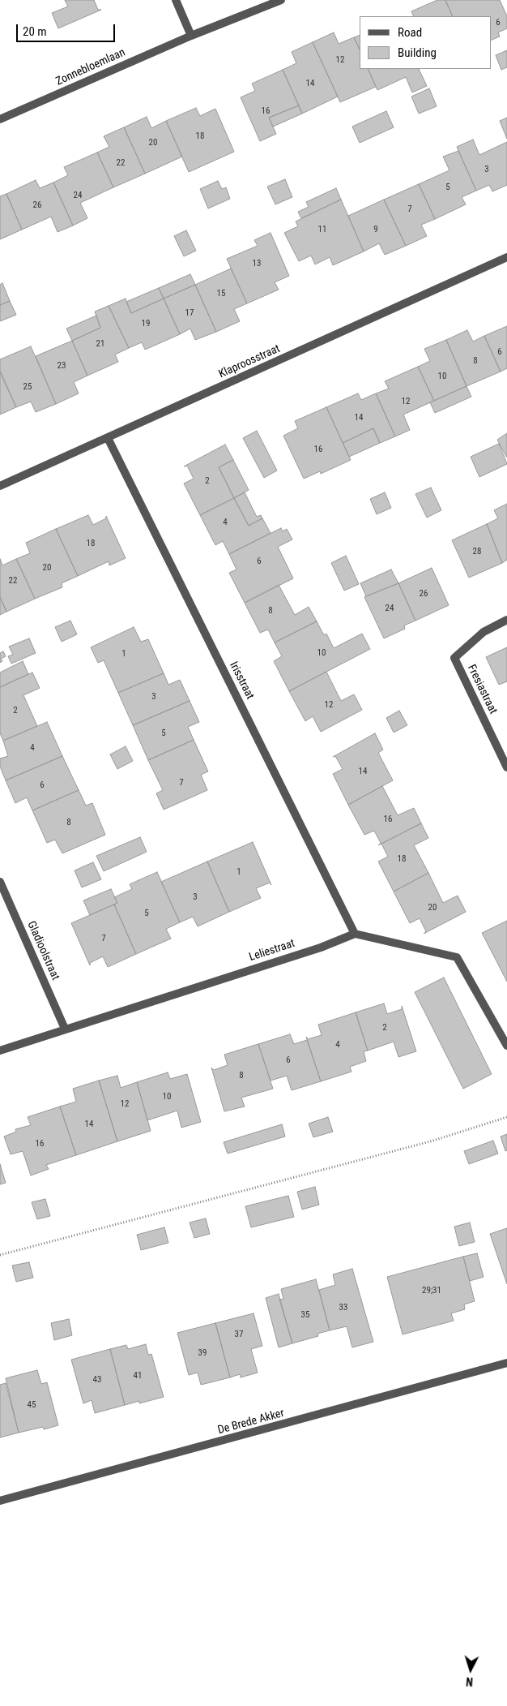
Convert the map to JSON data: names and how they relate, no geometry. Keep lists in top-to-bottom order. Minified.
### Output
{"streets":{"street":["Zonnebloemlaan","Klaproosstraat","Irisstraat","Fresiastraat","Gladioolstraat","Leliestraat","De Brede Akker"]},"crossings":[["Klaproosstraat","Irisstraat"],["Irisstraat","Leliestraat"],["Gladioolstraat","Leliestraat"]],"house_numbers":["6","12","14","16","18","20","22","3","5","24","26","7","11","9","13","15","17","19","21","6","8","23","10","25","12","14","16","2","4","18","28","6","20","22","26","24","8","10","1","3","12","2","5","4","14","7","6","16","8","18","1","3","20","5","7","2","4","6","8","10","12","14","16","29;31","33","35","37","39","41","43","45"],"legend":["Road","Building"],"scale_bar":"20 m","north":"bottom"}
